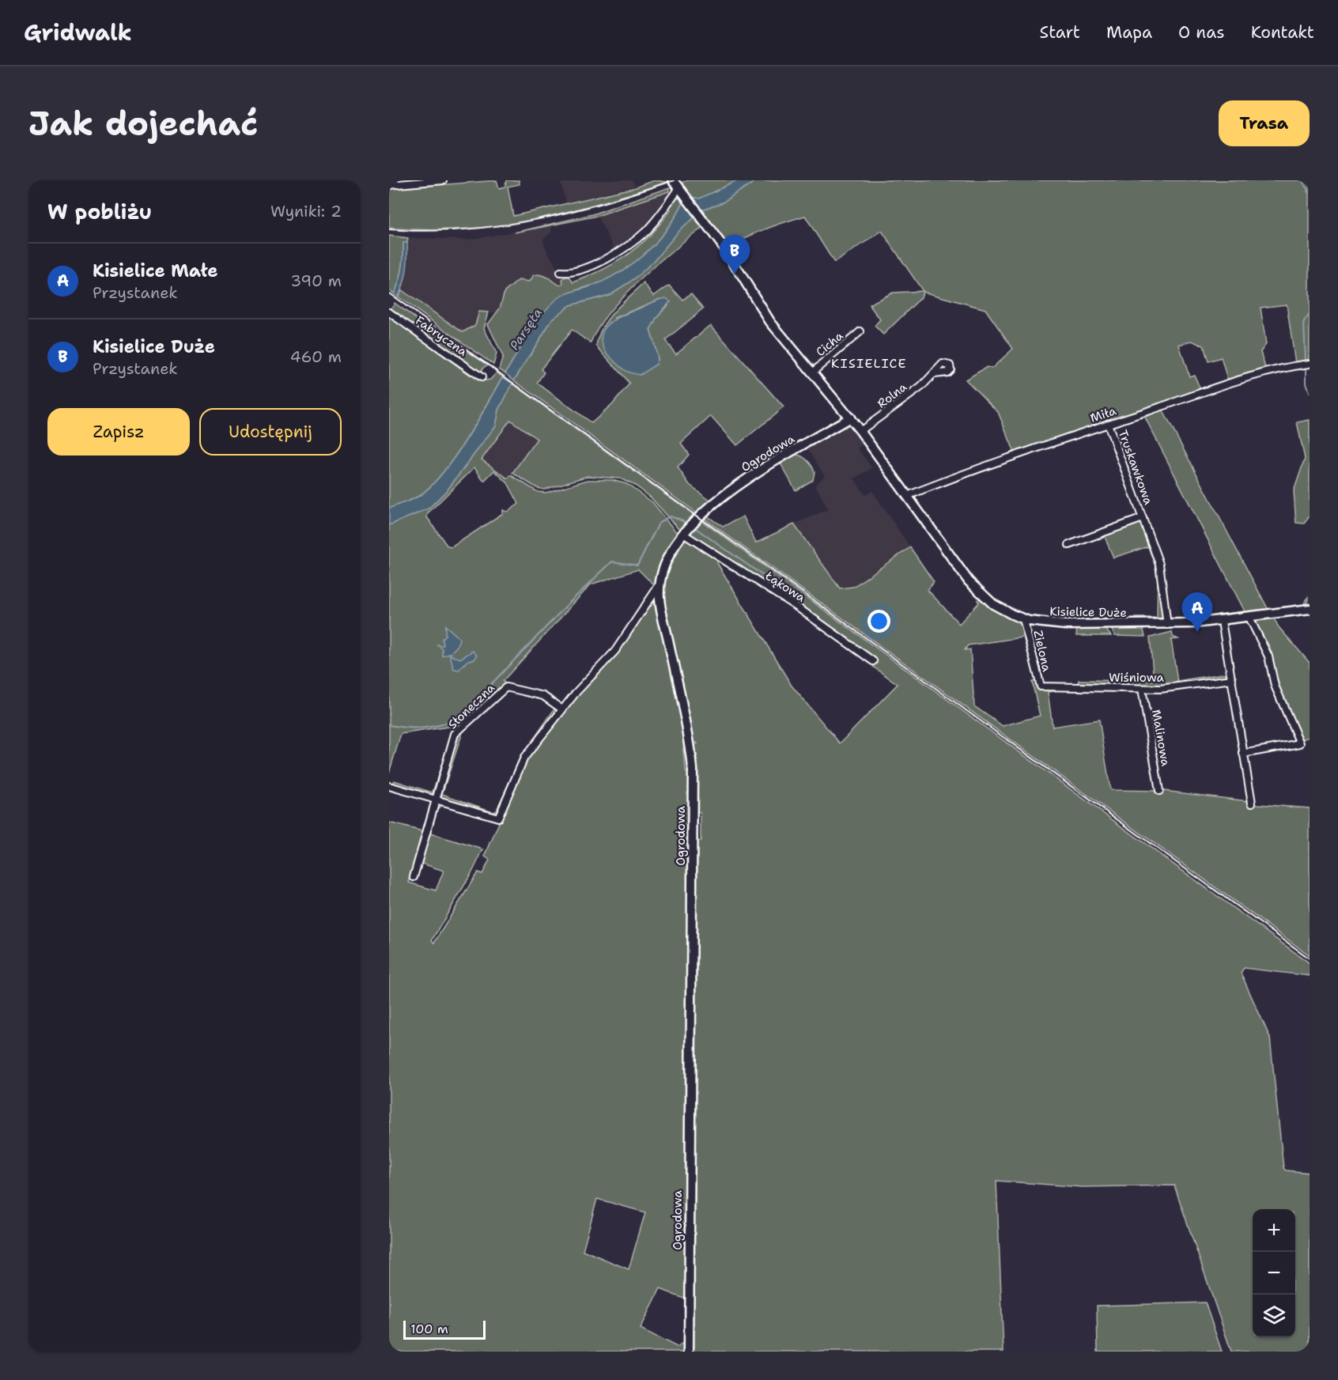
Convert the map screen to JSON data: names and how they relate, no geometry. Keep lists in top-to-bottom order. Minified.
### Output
{"streets":{"street":["Fabryczna","Cicha","Rolna","Miła","Ogrodowa","Truskawkowa","Łąkowa","Kisielice Duże","Zielona","Wiśniowa","Słoneczna","Malinowa"]},"crossings":[["Cicha","Kisielice Duże"],["Rolna","Kisielice Duże"],["Miła","Truskawkowa"],["Miła","Kisielice Duże"],["Ogrodowa","Łąkowa"],["Ogrodowa","Kisielice Duże"],["Truskawkowa","Kisielice Duże"],["Kisielice Duże","Zielona"],["Zielona","Wiśniowa"],["Wiśniowa","Malinowa"]],"districts":["KISIELICE"],"water":["Parsęta"],"scale_bar":"100 m","page":{"header":"Gridwalk","nav":["Start","Mapa","O nas","Kontakt"],"buttons":["Trasa",["Zapisz","Udostępnij"]],"title":"Jak dojechać","heading":["W pobliżu","Wyniki: 2"],"pins":["B","A"],"list":[{"mark":"A","name":"Kisielice Małe","note":"Przystanek","value":"390 m"},{"mark":"B","name":"Kisielice Duże","note":"Przystanek","value":"460 m"}],"map_buttons":["+","−"],"scale":"100 m"}}
